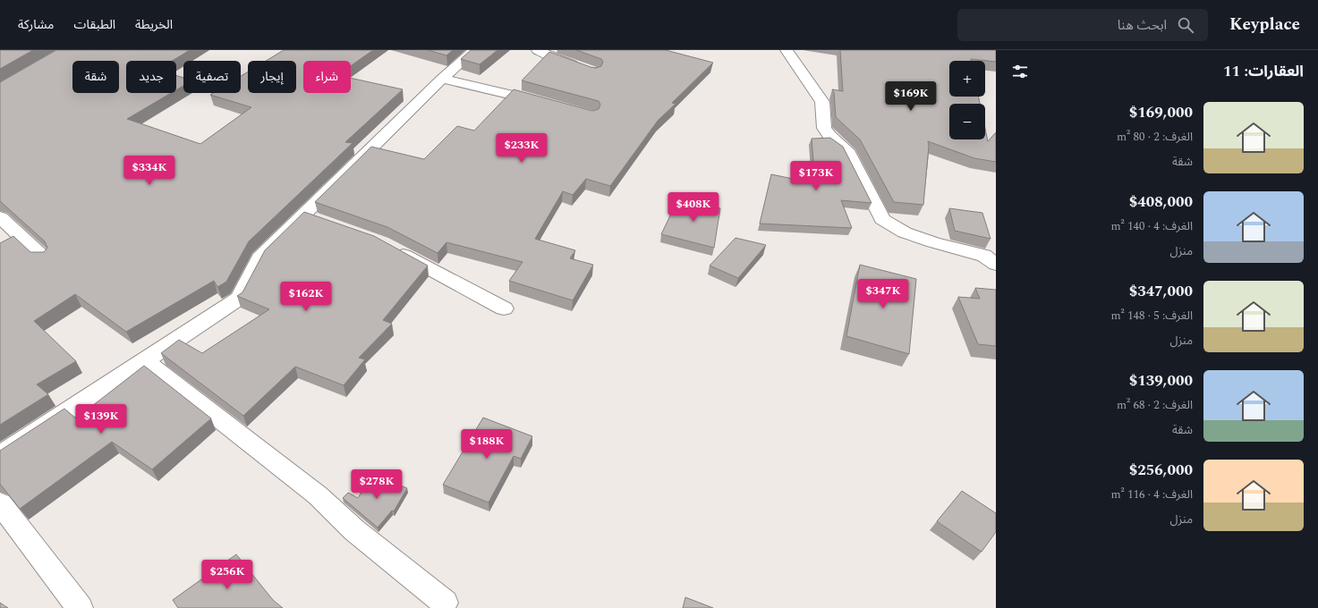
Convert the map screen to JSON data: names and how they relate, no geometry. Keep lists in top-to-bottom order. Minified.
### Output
{"page":{"header":"Keyplace","search":"ابحث هنا","nav":["الخريطة","الطبقات","مشاركة"],"heading":"العقارات: 11","map_buttons":["+","−"],"chip":["شراء","إيجار","تصفية","جديد","شقة"],"price":["$169K","$233K","$334K","$173K","$408K","$347K","$162K","$139K","$188K","$278K","$256K"],"list":[{"name":"$169,000","note":"الغرف: 2 · 80 m² · شقة"},{"name":"$408,000","note":"الغرف: 4 · 140 m² · منزل"},{"name":"$347,000","note":"الغرف: 5 · 148 m² · منزل"},{"name":"$139,000","note":"الغرف: 2 · 68 m² · شقة"},{"name":"$256,000","note":"الغرف: 4 · 116 m² · منزل"}]}}
